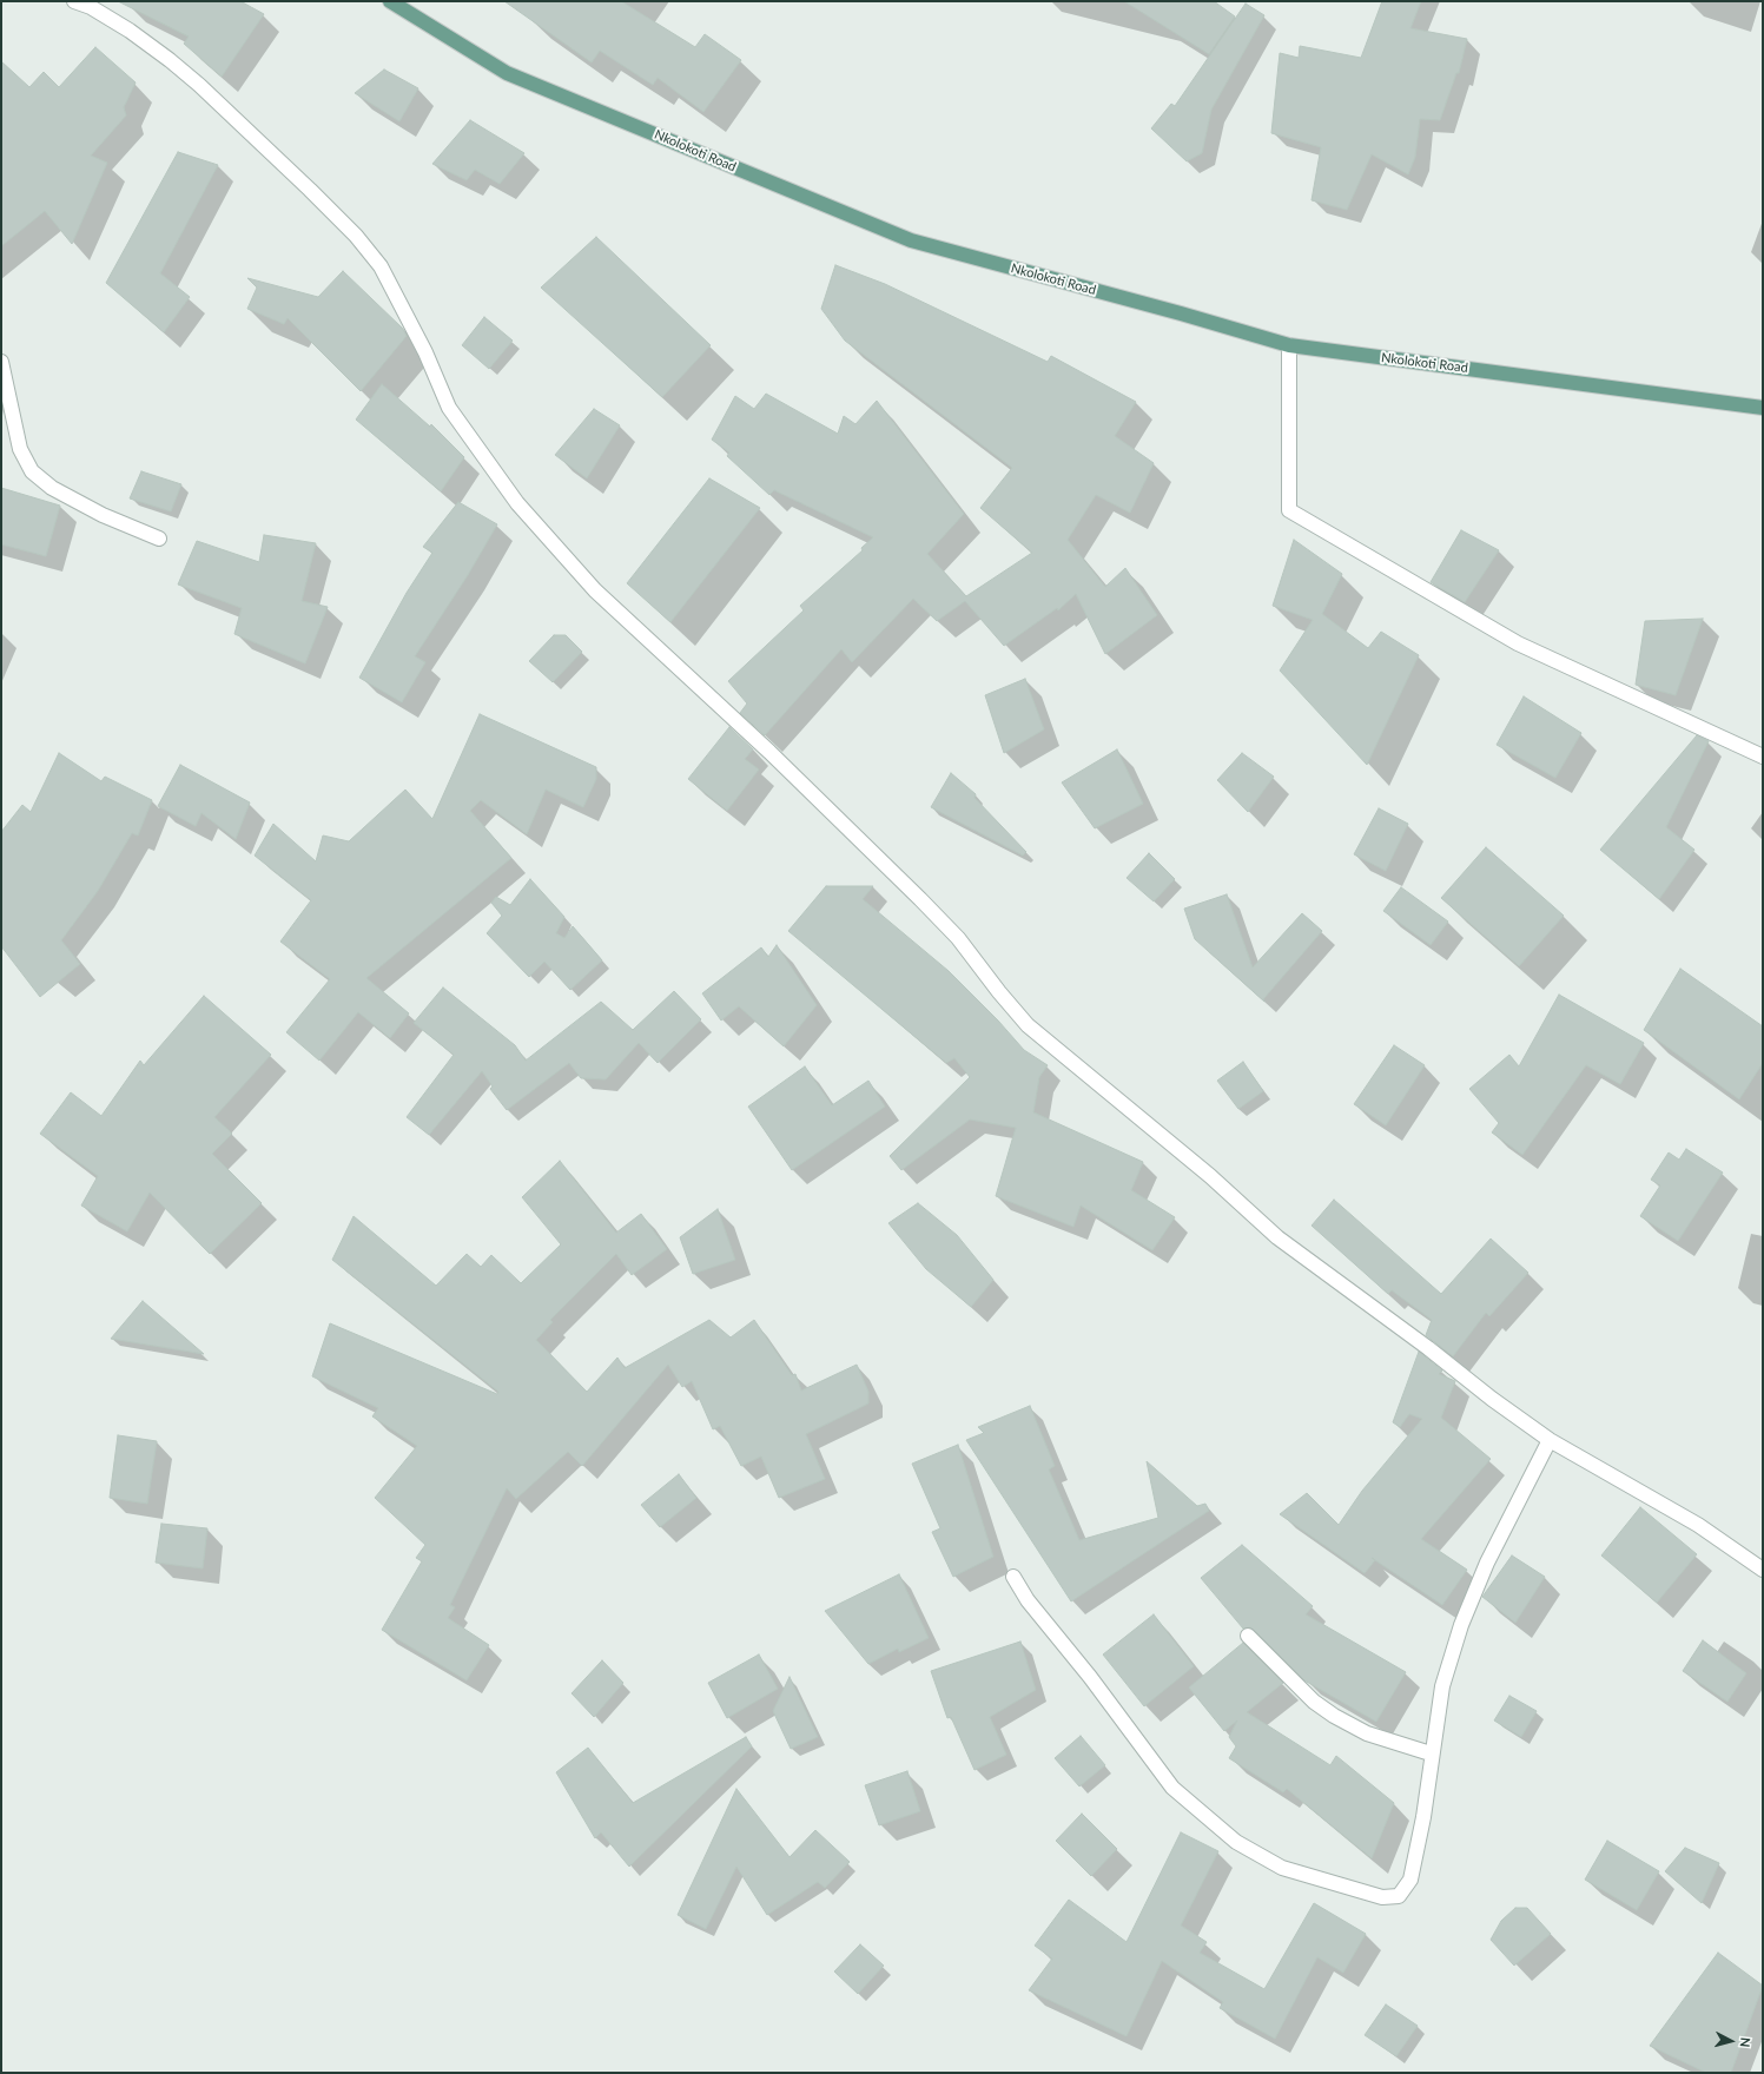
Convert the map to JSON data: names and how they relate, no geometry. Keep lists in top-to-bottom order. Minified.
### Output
{"streets":{"main road":["Nkolokoti Road"]},"north":"right"}
